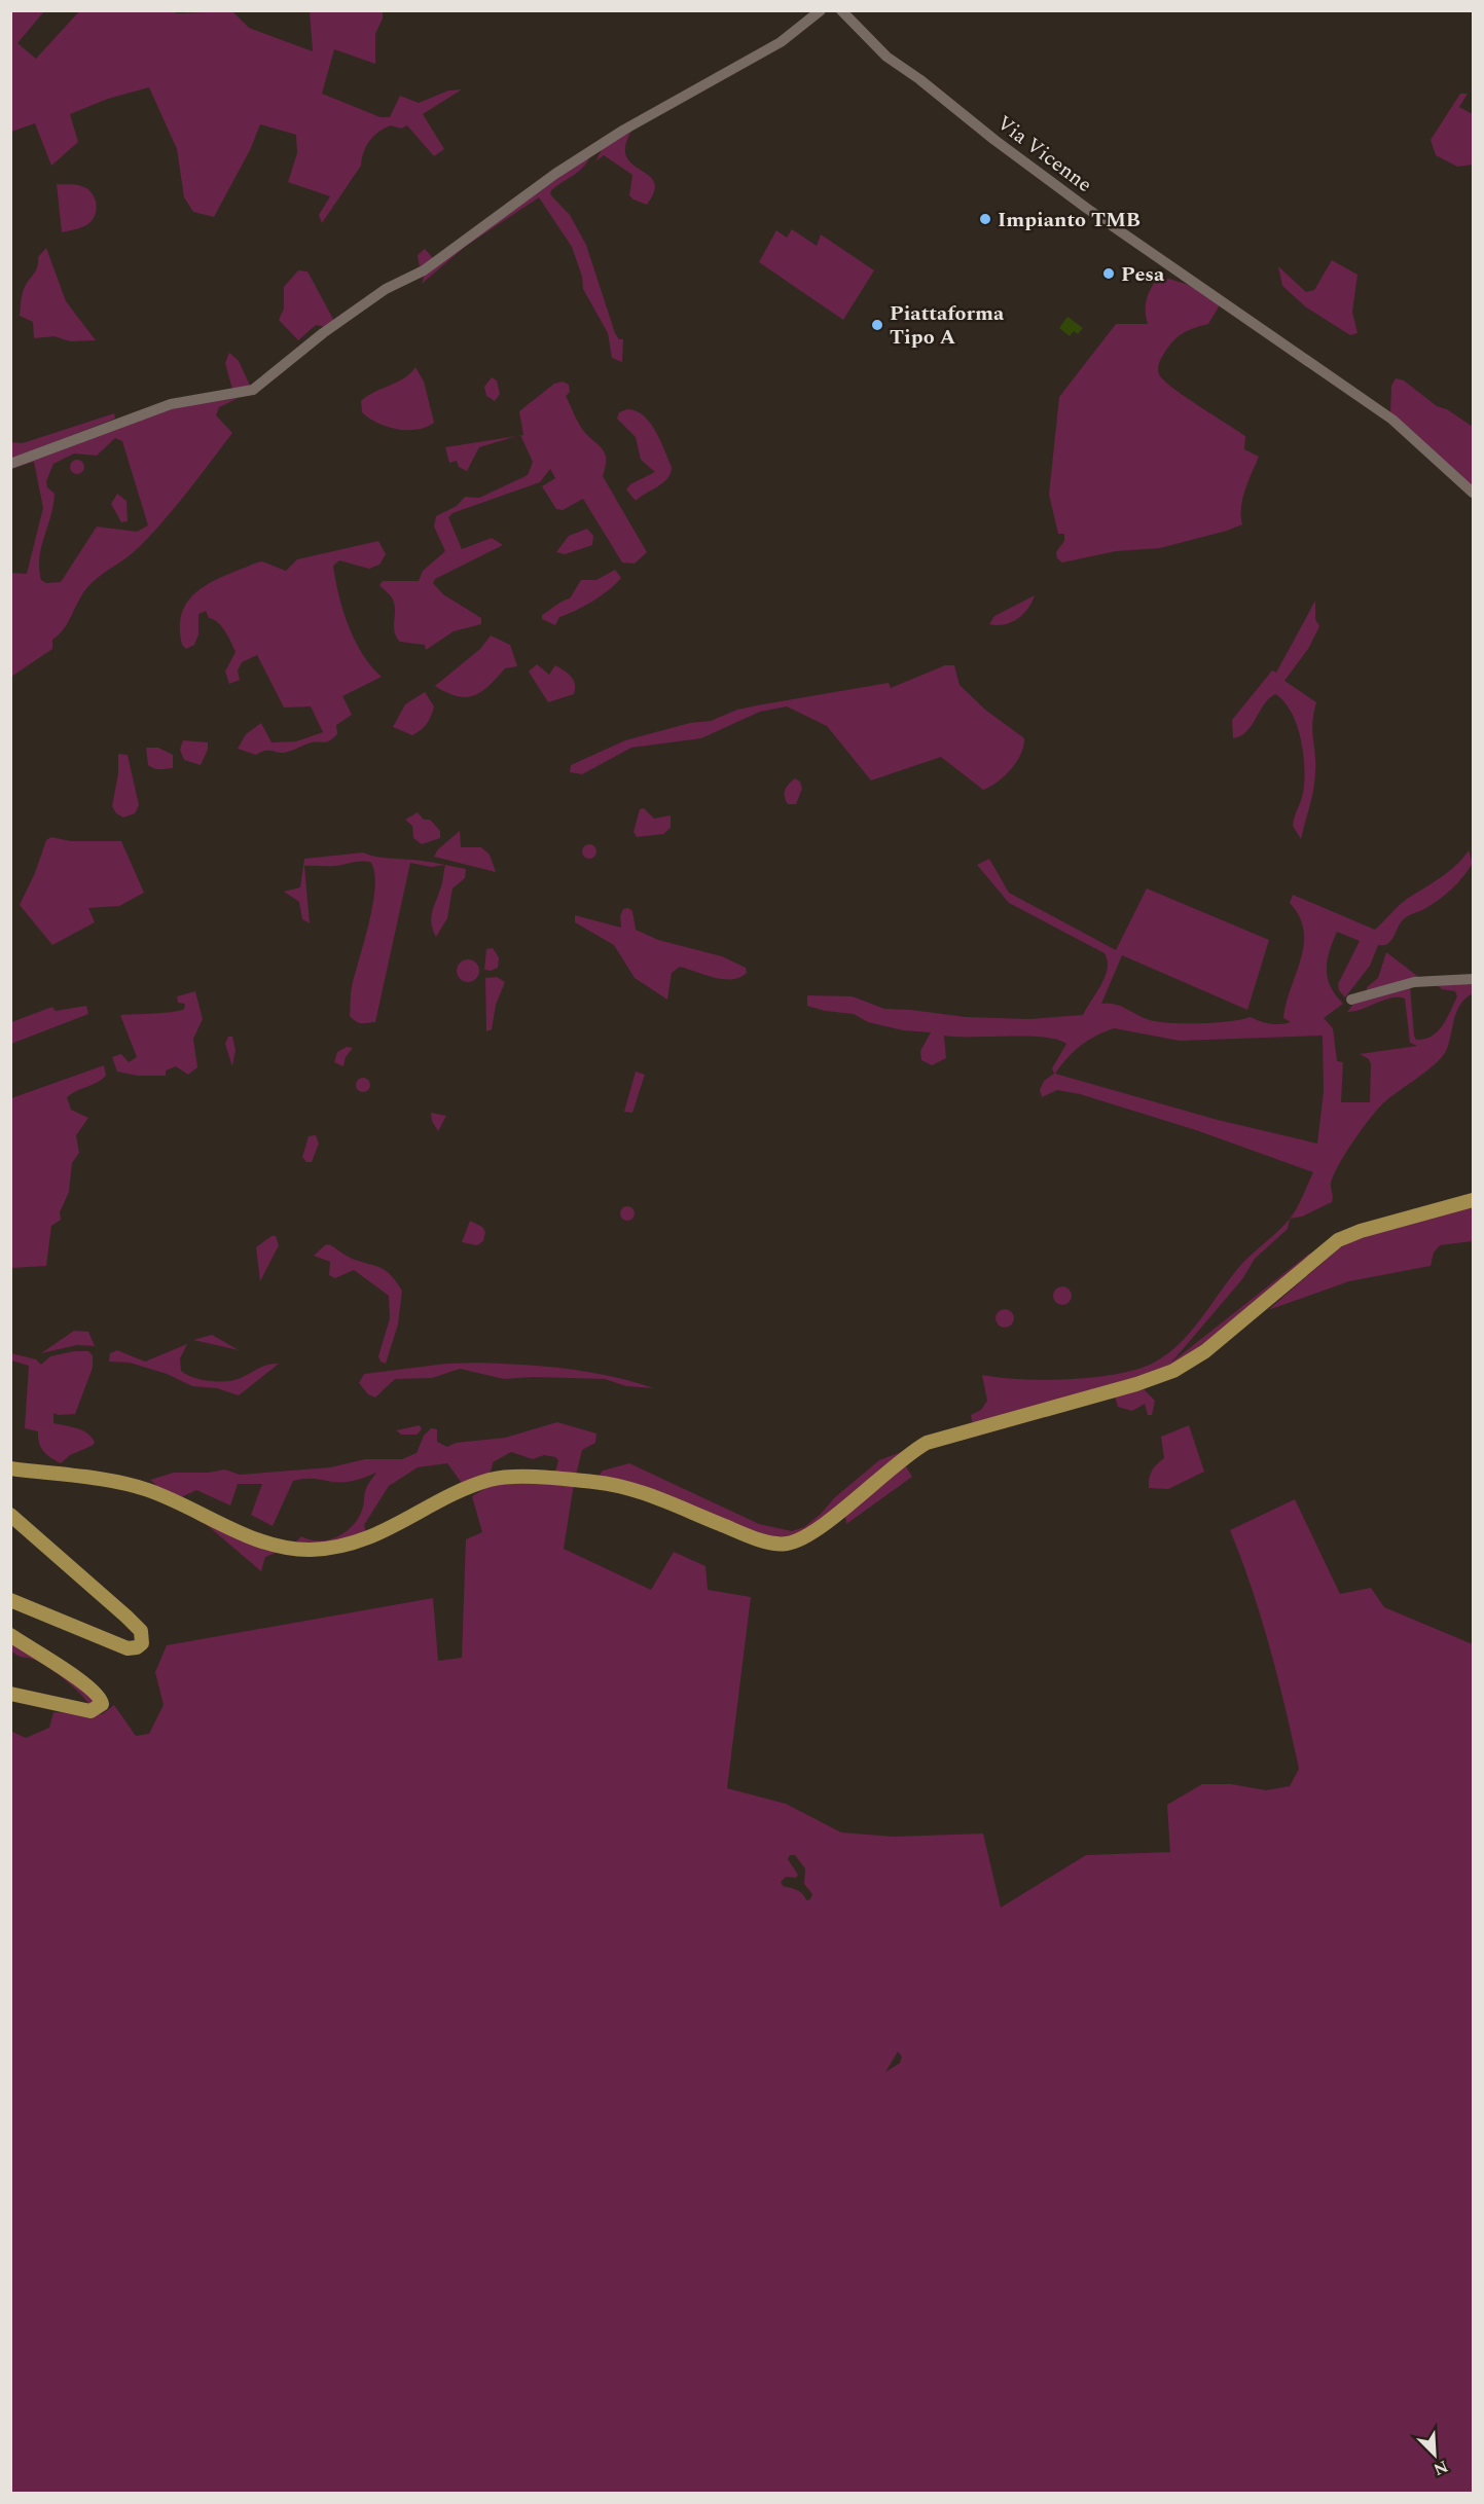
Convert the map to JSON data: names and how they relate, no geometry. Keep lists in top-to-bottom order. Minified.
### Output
{"streets":{"street":["Via Vicenne"]},"places":["Impianto TMB","Pesa","Piattaforma Tipo A"],"north":"bottom right"}
